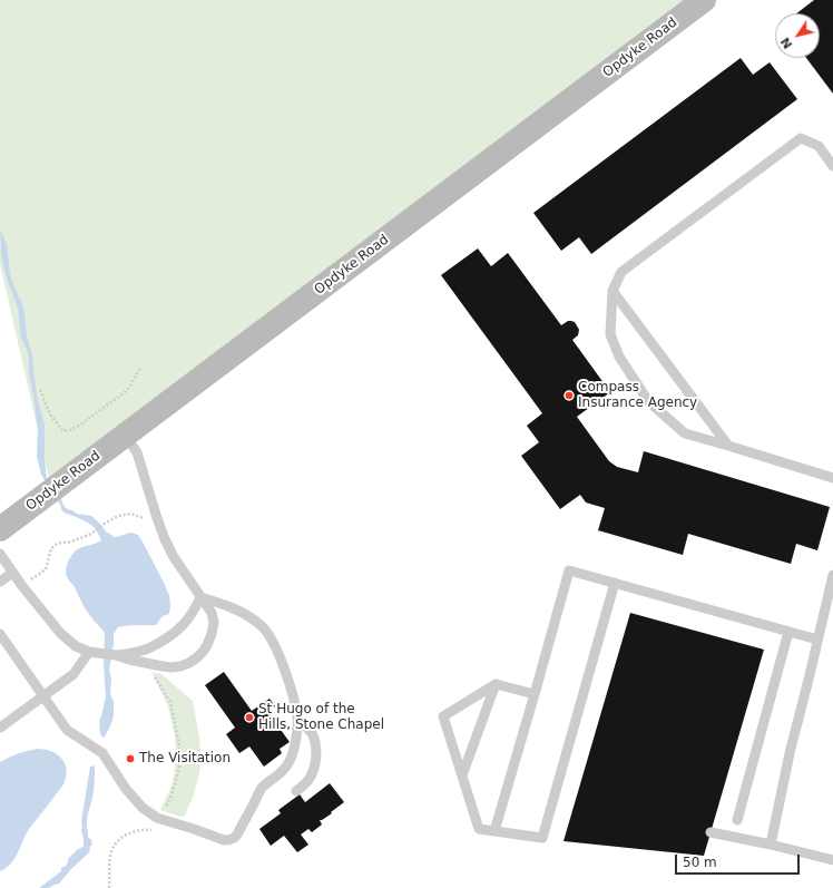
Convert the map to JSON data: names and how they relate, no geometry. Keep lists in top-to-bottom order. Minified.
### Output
{"streets":{"main road":["Opdyke Road"]},"places":["Compass Insurance Agency","St Hugo of the Hills, Stone Chapel","The Visitation"],"scale_bar":"50 m","north":"bottom left"}
